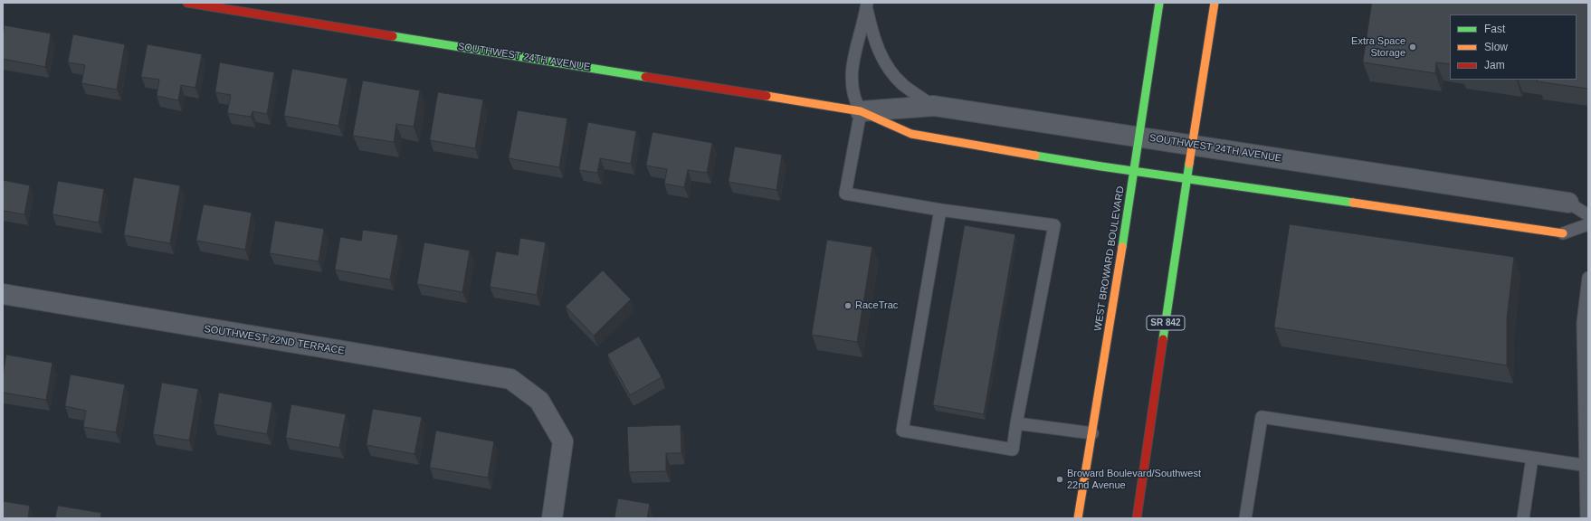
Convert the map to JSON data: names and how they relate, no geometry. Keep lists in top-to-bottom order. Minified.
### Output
{"streets":{"street":["SOUTHWEST 24TH AVENUE","WEST BROWARD BOULEVARD","SR 842","SOUTHWEST 22ND TERRACE"]},"crossings":[["SOUTHWEST 24TH AVENUE","WEST BROWARD BOULEVARD"],["SOUTHWEST 24TH AVENUE","SR 842"]],"places":["Extra Space Storage","RaceTrac","Broward Boulevard/Southwest 22nd Avenue"],"legend":["Fast","Slow","Jam"]}
